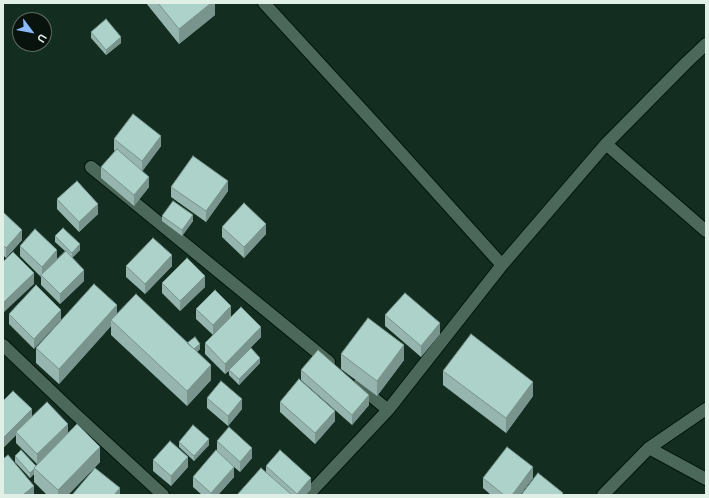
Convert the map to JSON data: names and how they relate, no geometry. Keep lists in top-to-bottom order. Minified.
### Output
{"north":"bottom right"}
